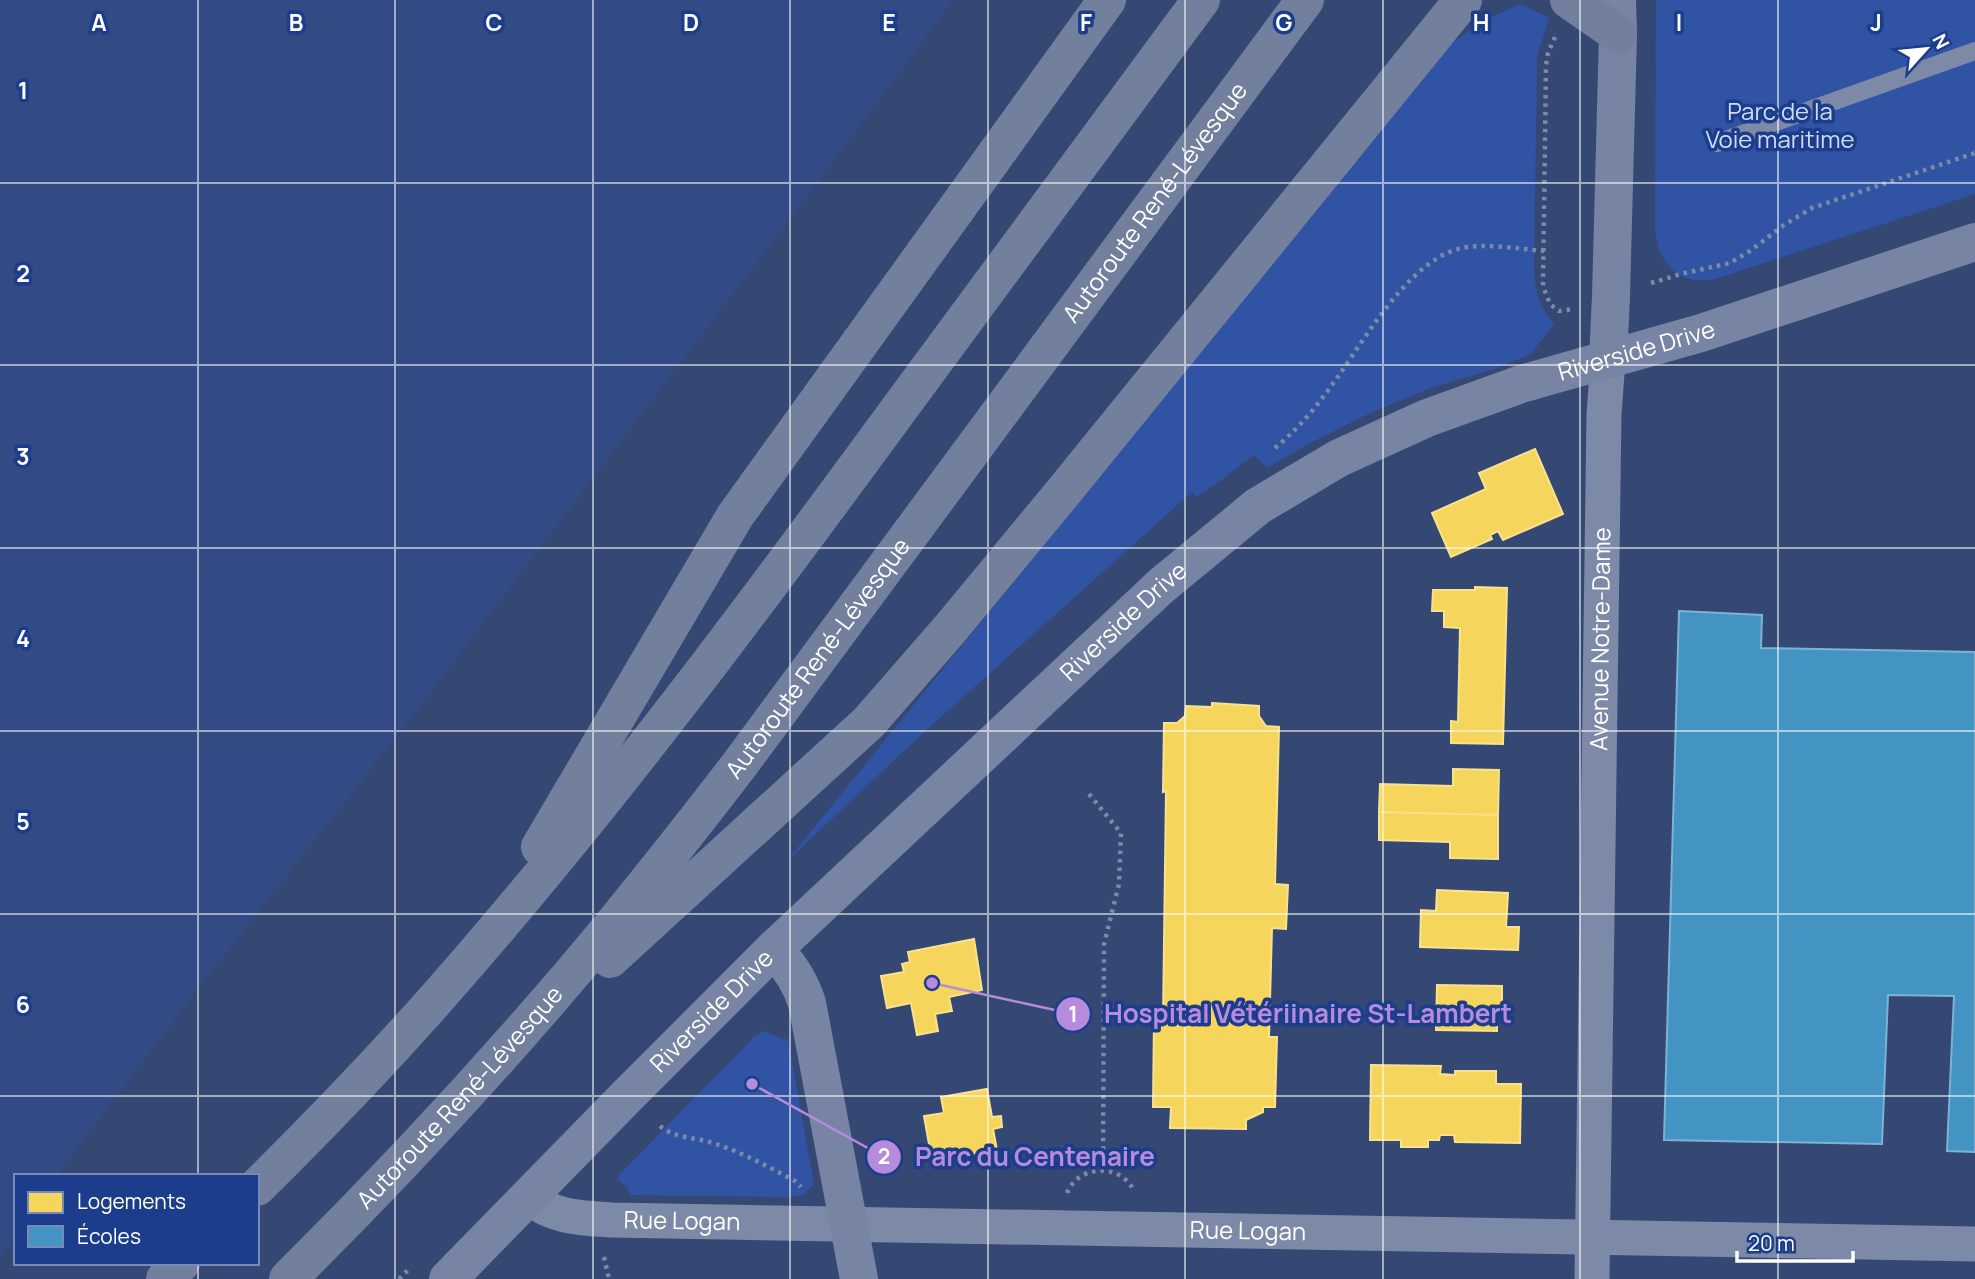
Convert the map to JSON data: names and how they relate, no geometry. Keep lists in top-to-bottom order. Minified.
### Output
{"streets":{"highway":["Autoroute René-Lévesque"],"street":["Riverside Drive","Avenue Notre-Dame","Rue Logan"]},"crossings":[["Riverside Drive","Avenue Notre-Dame"],["Riverside Drive","Rue Logan"],["Avenue Notre-Dame","Rue Logan"]],"parks":["Parc de la Voie maritime"],"places":["Hospital Vétériinaire St-Lambert","Parc du Centenaire"],"legend":["Logements","Écoles"],"scale_bar":"20 m","north":"top right","grid":{"columns":["A","B","C","D","E","F","G","H","I","J"],"rows":["1","2","3","4","5","6"]}}
